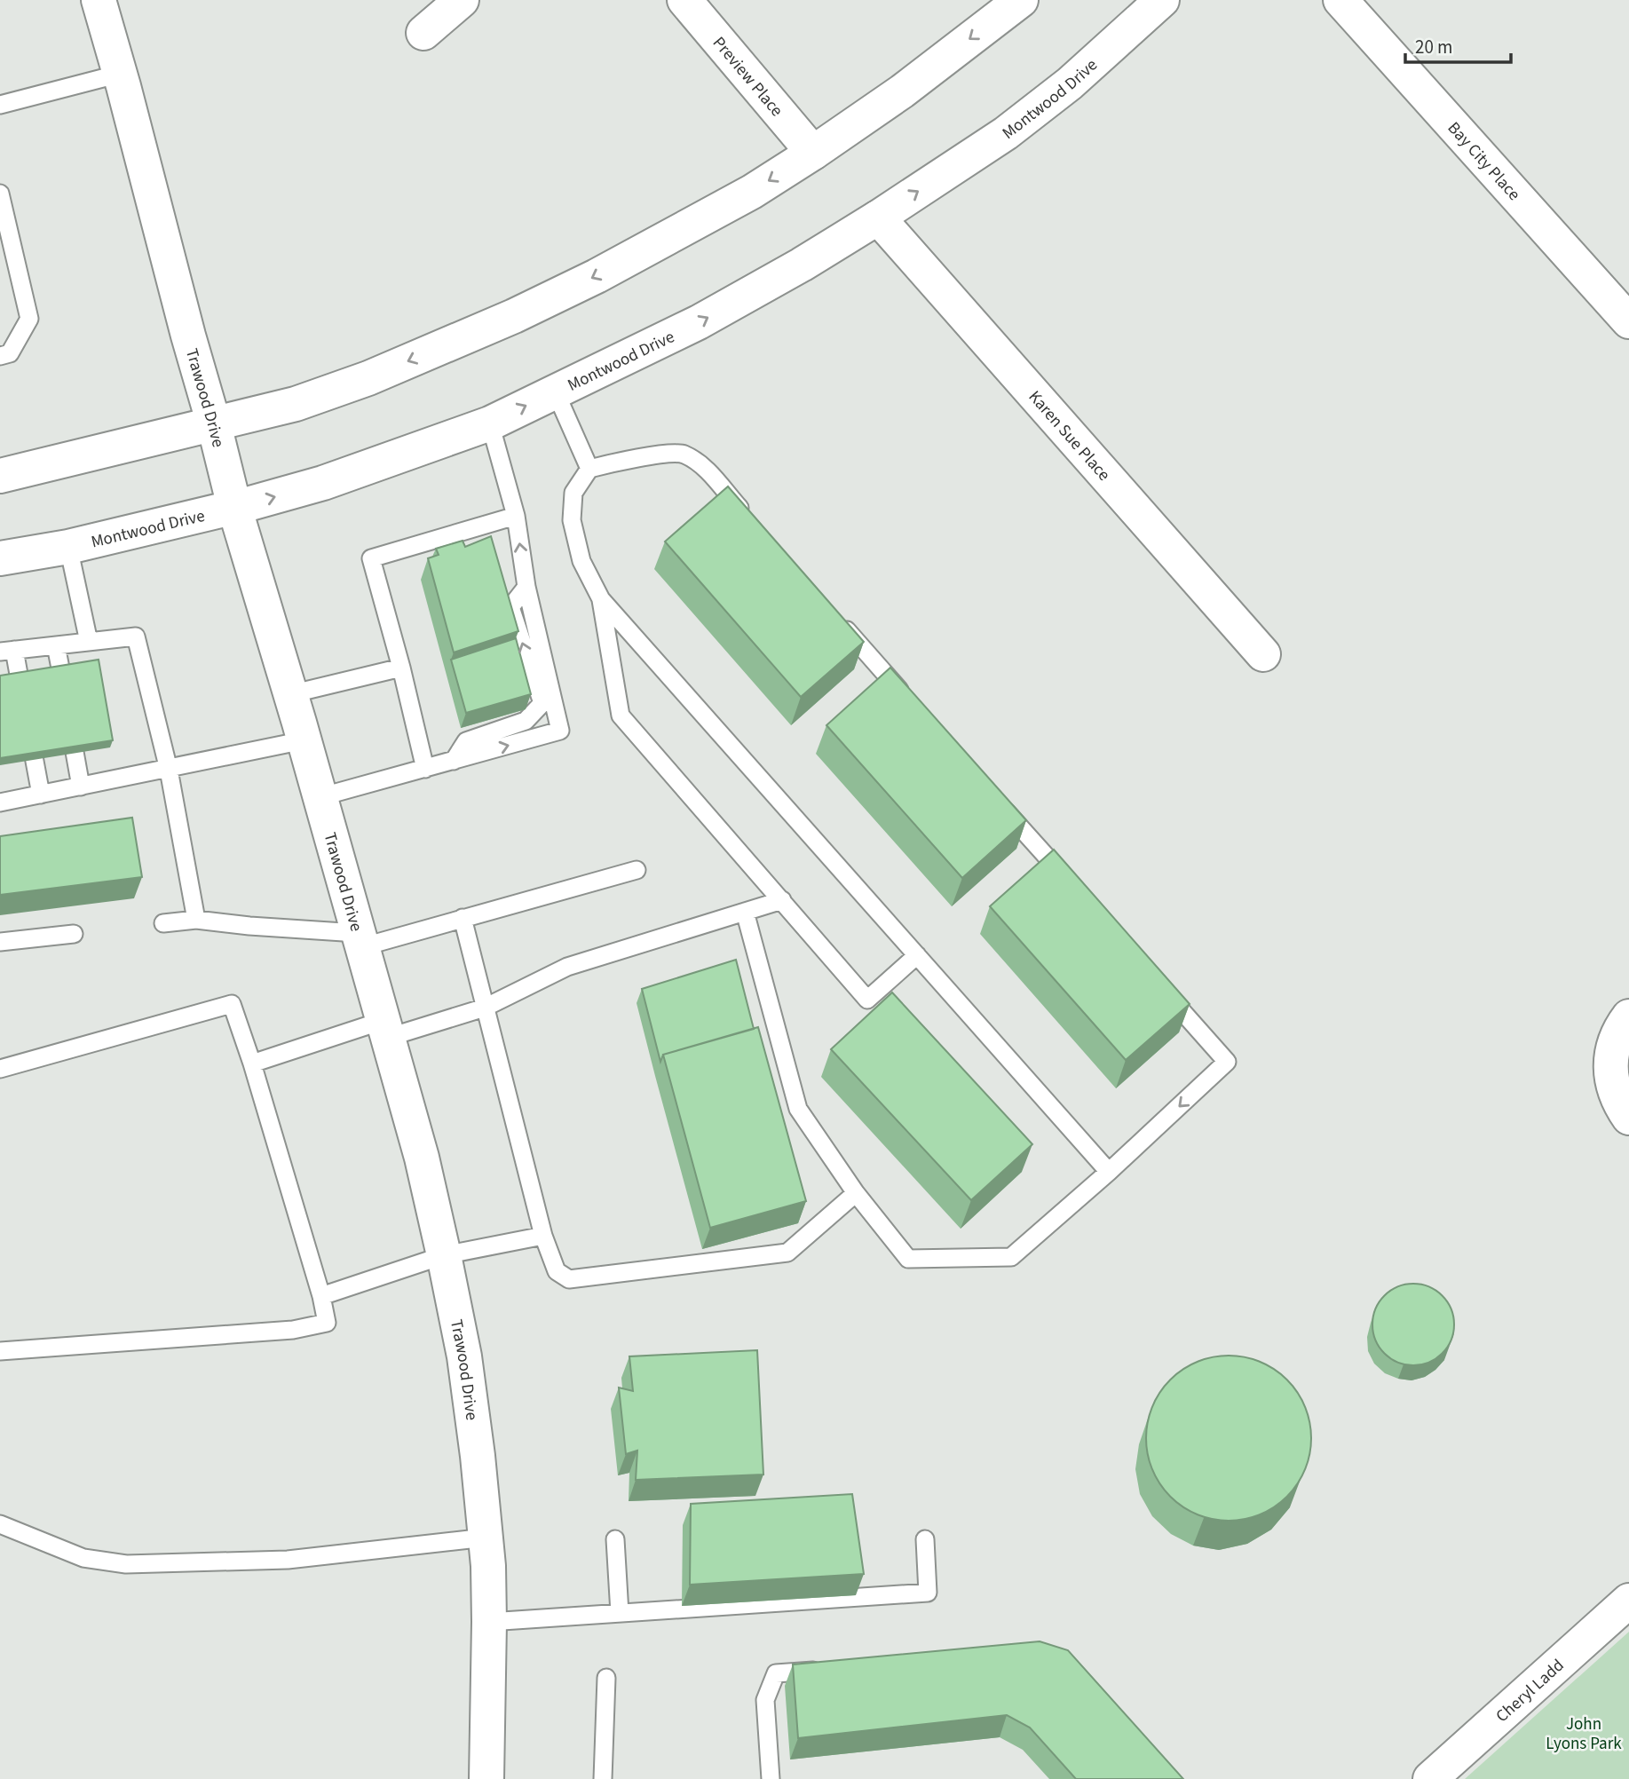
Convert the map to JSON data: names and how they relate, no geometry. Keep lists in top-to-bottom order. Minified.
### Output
{"streets":{"street":["Preview Place","Montwood Drive","Bay City Place","Trawood Drive","Karen Sue Place","Cheryl Ladd"]},"crossings":[["Montwood Drive","Trawood Drive"],["Montwood Drive","Karen Sue Place"]],"parks":["John Lyons Park"],"scale_bar":"20 m"}
